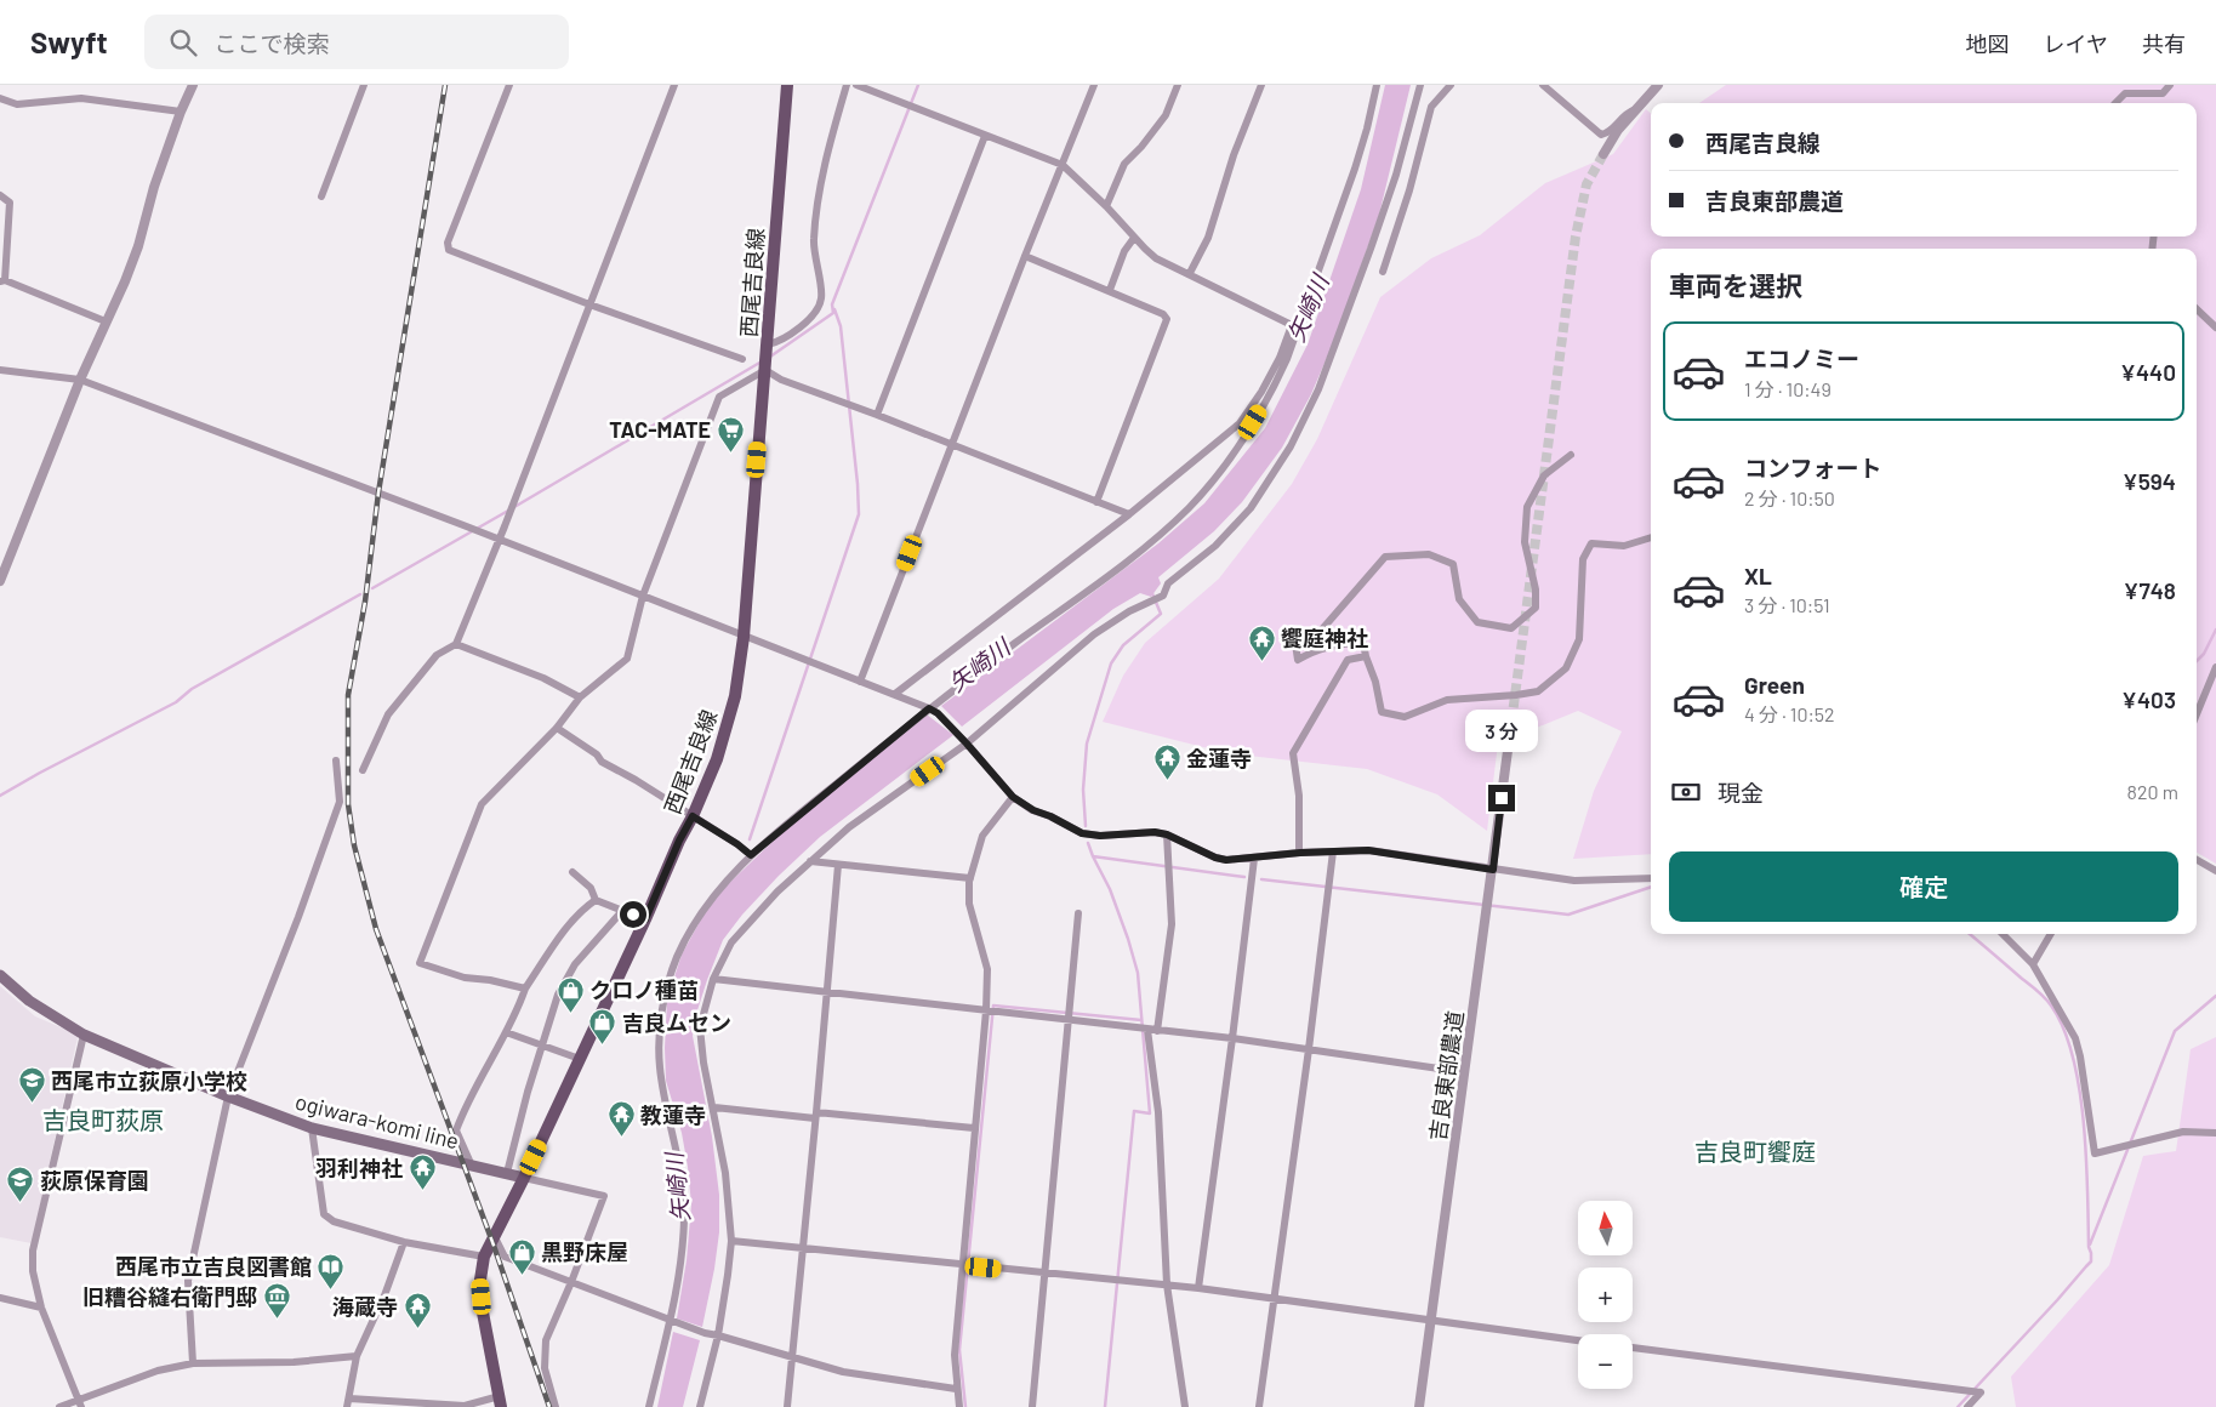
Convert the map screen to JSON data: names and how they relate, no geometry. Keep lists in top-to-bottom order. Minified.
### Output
{"streets":{"main road":["西尾吉良線","ogiwara-komi line"],"street":["吉良東部農道"]},"crossings":[["西尾吉良線","ogiwara-komi line"]],"districts":["吉良町荻原","吉良町饗庭"],"water":["矢崎川"],"places":{"supermarket":["TAC-MATE"],"temple":["饗庭神社","金蓮寺","教蓮寺","羽利神社","海蔵寺"],"shop":["クロノ種苗","吉良ムセン","黒野床屋"],"school or university":["西尾市立荻原小学校","荻原保育園"],"library":["西尾市立吉良図書館"],"museum":["旧糟谷縫右衛門邸"]},"north":"top","page":{"header":"Swyft","search":"ここで検索","nav":["地図","レイヤ","共有"],"banner":["西尾吉良線","吉良東部農道"],"heading":"車両を選択","list":[{"name":"エコノミー","note":"1 分 · 10:49","value":"¥440"},{"name":"コンフォート","note":"2 分 · 10:50","value":"¥594"},{"name":"XL","note":"3 分 · 10:51","value":"¥748"},{"name":"Green","note":"4 分 · 10:52","value":"¥403"}],"bubble":"3 分","pay":["現金","820 m"],"buttons":"確定","map_buttons":["+","−"]}}
